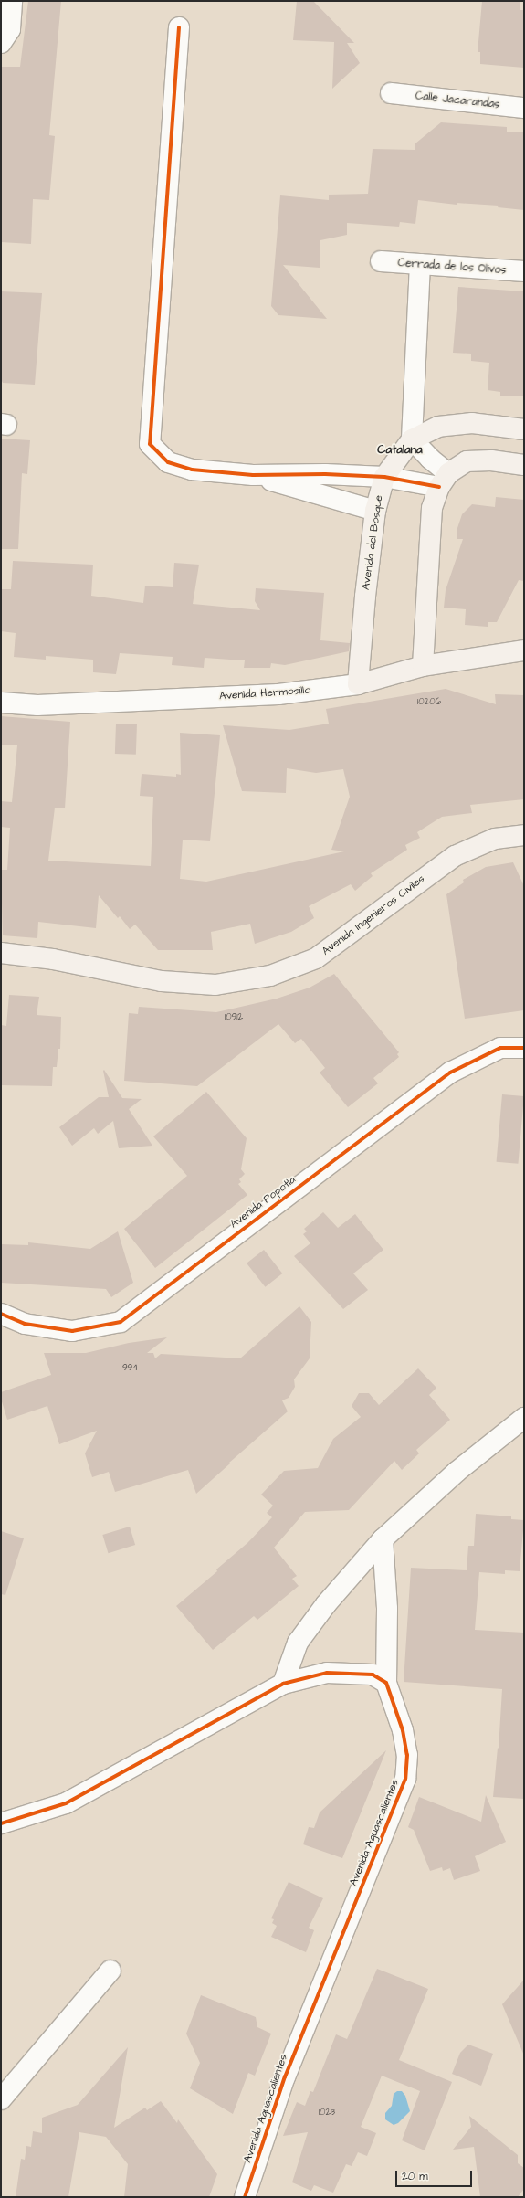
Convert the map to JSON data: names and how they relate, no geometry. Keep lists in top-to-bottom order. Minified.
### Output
{"streets":{"street":["Calle Jacarandas","Cerrada de los Olivos","Avenida del Bosque","Avenida Hermosillo","Avenida Ingenieros Civiles","Avenida Popotla","Avenida Aguascalientes"]},"crossings":[["Avenida del Bosque","Avenida Hermosillo"]],"districts":["Catalana"],"house_numbers":["10206","10912","994","1023"],"scale_bar":"20 m"}
